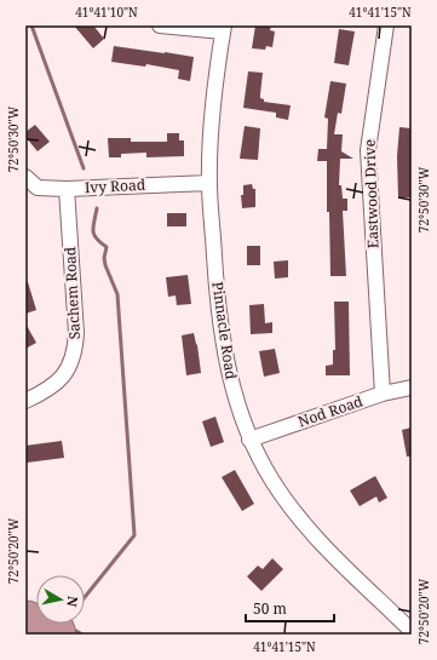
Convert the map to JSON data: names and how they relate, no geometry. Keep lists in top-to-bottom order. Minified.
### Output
{"streets":{"street":["Ivy Road","Eastwood Drive","Sachem Road","Pinnacle Road","Nod Road"]},"crossings":[["Ivy Road","Sachem Road"],["Ivy Road","Pinnacle Road"],["Eastwood Drive","Nod Road"],["Pinnacle Road","Nod Road"]],"scale_bar":"50 m","north":"right","coordinates":["41°41'10\"N","41°41'15\"N","72°50'30\"W","72°50'20\"W"]}
